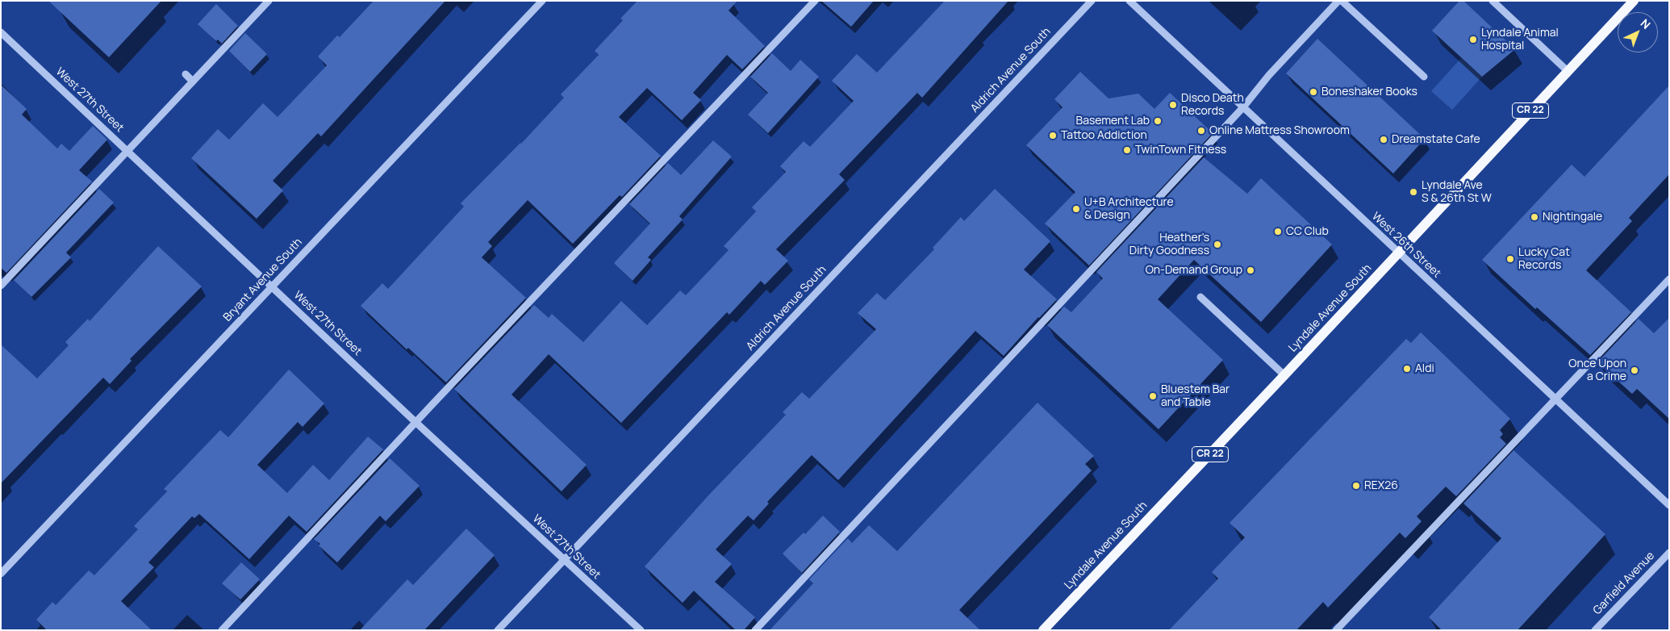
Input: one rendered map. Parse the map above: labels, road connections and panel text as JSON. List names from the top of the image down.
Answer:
{
  "streets": {
    "main road": ["CR 22", "Lyndale Avenue South"],
    "street": [
      "Aldrich Avenue South",
      "West 27th Street",
      "West 26th Street",
      "Bryant Avenue South",
      "Garfield Avenue"
    ]
  },
  "crossings": [
    ["Aldrich Avenue South", "West 27th Street"],
    ["West 27th Street", "Bryant Avenue South"],
    ["West 26th Street", "Lyndale Avenue South"]
  ],
  "places": [
    "Lyndale Animal Hospital",
    "Boneshaker Books",
    "Disco Death Records",
    "Basement Lab",
    "Online Mattress Showroom",
    "Tattoo Addiction",
    "Dreamstate Cafe",
    "TwinTown Fitness",
    "Lyndale Ave S & 26th St W",
    "U+B Architecture & Design",
    "Nightingale",
    "CC Club",
    "Heather's Dirty Goodness",
    "Lucky Cat Records",
    "On-Demand Group",
    "Aldi",
    "Once Upon a Crime",
    "Bluestem Bar and Table",
    "REX26"
  ],
  "north": "top right"
}
